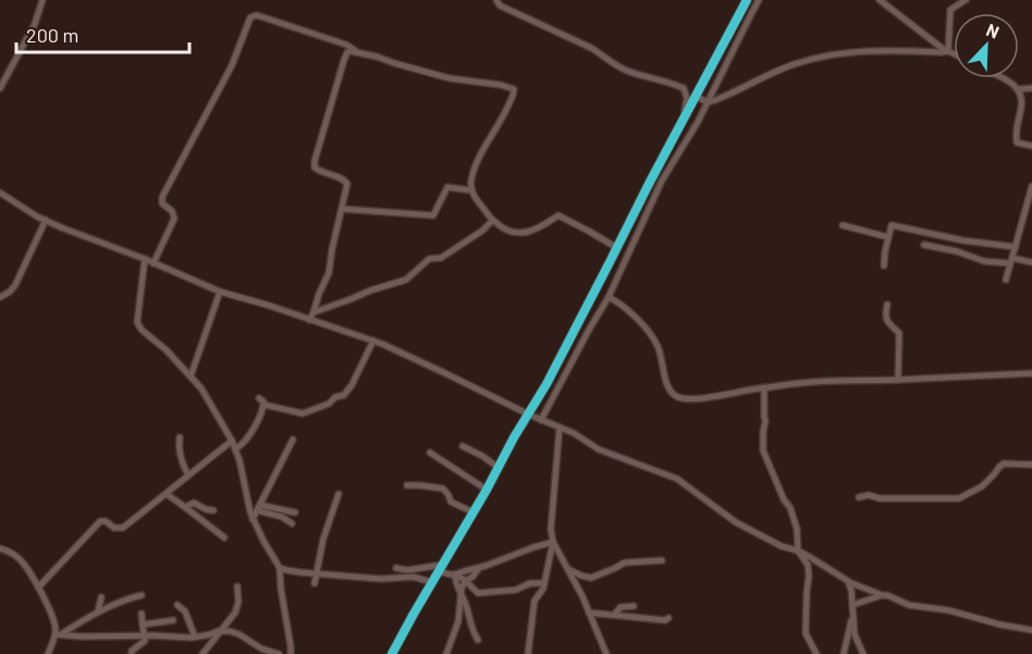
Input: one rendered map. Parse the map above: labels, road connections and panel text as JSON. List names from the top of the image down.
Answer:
{
  "scale_bar": "200 m",
  "north": "top right"
}
